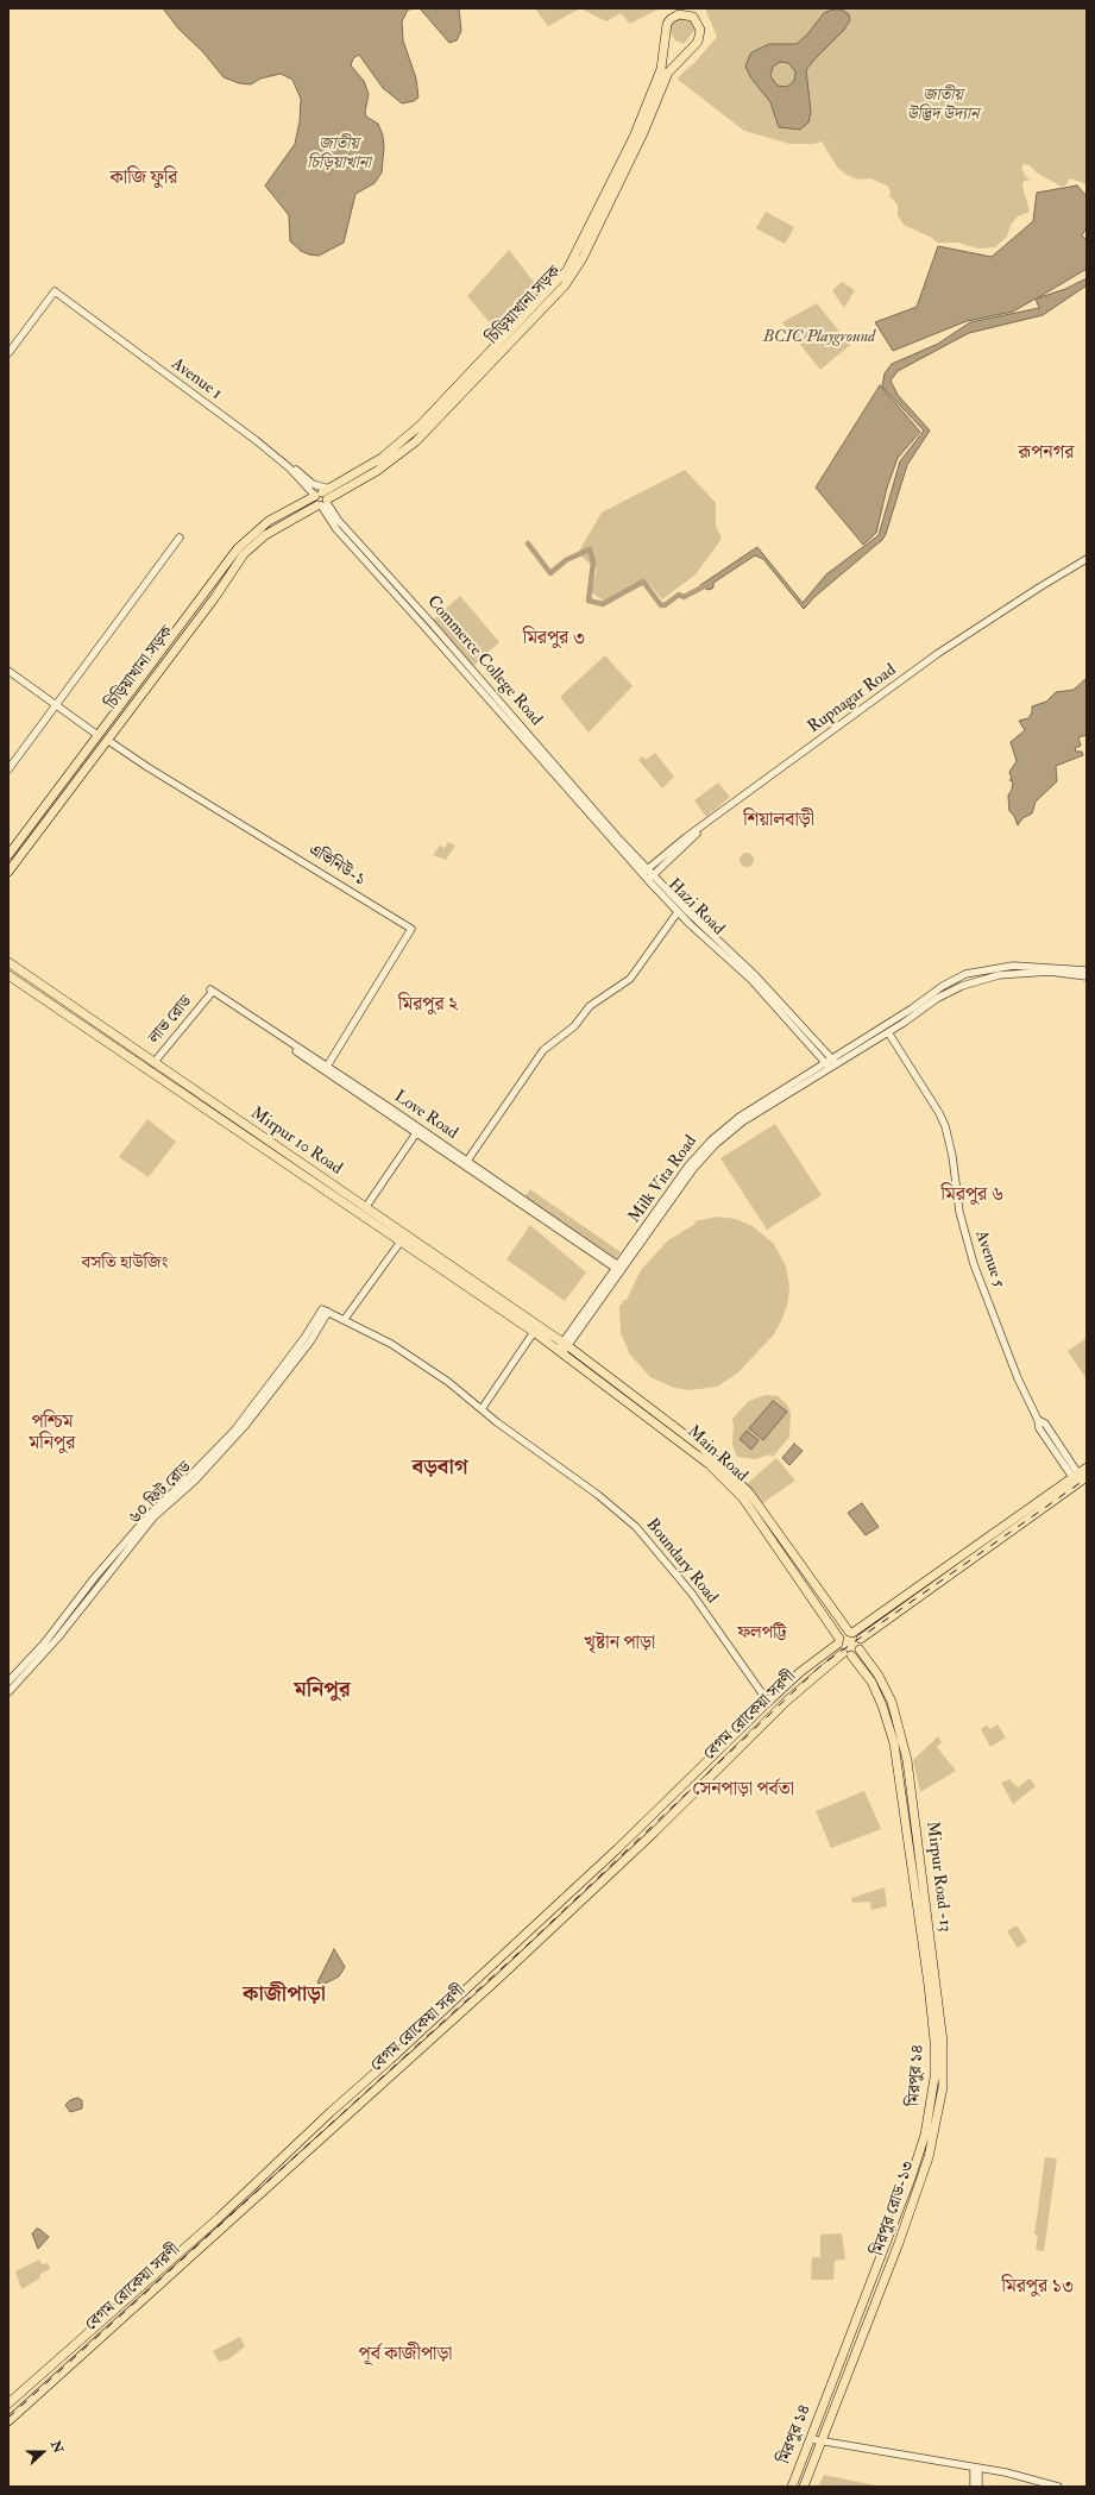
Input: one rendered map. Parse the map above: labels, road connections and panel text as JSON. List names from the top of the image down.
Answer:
{
  "streets": {
    "main road": [
      "চিড়িয়াখানা সড়ক",
      "Mirpur 10 Road",
      "Main Road",
      "বেগম রোকেয়া সরণী",
      "Mirpur Road -13",
      "মিরপুর ১৪",
      "মিরপুর রোড-১৩"
    ],
    "street": [
      "Avenue 1",
      "Commerce College Road",
      "Rupnagar Road",
      "এভিনিউ-১",
      "Hazi Road",
      "লাভ রোড",
      "Love Road",
      "Milk Vita Road",
      "Avenue 5",
      "৬০ ফিট রোড",
      "Boundary Road"
    ]
  },
  "crossings": [
    ["চিড়িয়াখানা সড়ক", "Avenue 1"],
    ["চিড়িয়াখানা সড়ক", "Commerce College Road"],
    ["চিড়িয়াখানা সড়ক", "এভিনিউ-১"],
    ["Avenue 1", "Commerce College Road"],
    ["Commerce College Road", "Rupnagar Road"],
    ["Commerce College Road", "Hazi Road"],
    ["Rupnagar Road", "Hazi Road"],
    ["এভিনিউ-১", "Love Road"],
    ["Hazi Road", "Milk Vita Road"],
    ["লাভ রোড", "Love Road"],
    ["লাভ রোড", "Mirpur 10 Road"],
    ["Love Road", "Milk Vita Road"],
    ["Mirpur 10 Road", "Milk Vita Road"],
    ["Mirpur 10 Road", "Main Road"],
    ["Milk Vita Road", "Avenue 5"],
    ["Milk Vita Road", "Main Road"],
    ["Main Road", "বেগম রোকেয়া সরণী"],
    ["Main Road", "মিরপুর ১৪"],
    ["৬০ ফিট রোড", "Boundary Road"],
    ["Boundary Road", "বেগম রোকেয়া সরণী"],
    ["বেগম রোকেয়া সরণী", "Mirpur Road -13"],
    ["বেগম রোকেয়া সরণী", "মিরপুর ১৪"],
    ["Mirpur Road -13", "মিরপুর রোড-১৩"]
  ],
  "districts": [
    "কাজি ফুরি",
    "রূপনগর",
    "মিরপুর ৩",
    "শিয়ালবাড়ী",
    "মিরপুর ২",
    "মিরপুর ৬",
    "বসতি হাউজিং",
    "পশ্চিম মনিপুর",
    "বড়বাগ",
    "ফলপট্টি",
    "খৃষ্টান পাড়া",
    "মনিপুর",
    "সেনপাড়া পর্বতা",
    "কাজীপাড়া",
    "মিরপুর ১৩",
    "পূর্ব কাজীপাড়া"
  ],
  "parks": ["জাতীয় উদ্ভিদ উদ্যান", "জাতীয় চিড়িয়াখানা", "BCIC Playground"],
  "north": "right"
}
